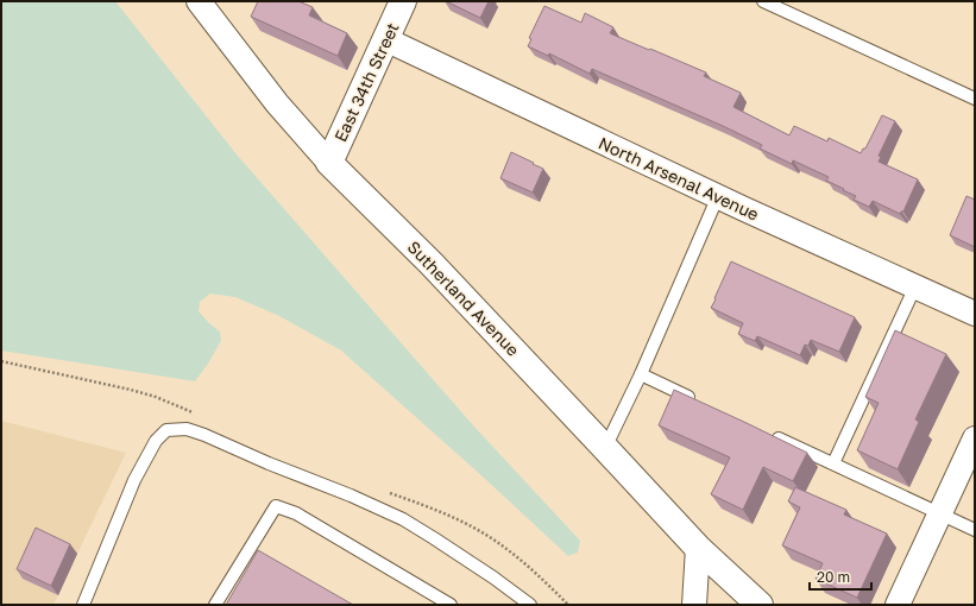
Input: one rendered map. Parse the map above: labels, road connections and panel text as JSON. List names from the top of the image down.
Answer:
{
  "streets": {
    "main road": ["East 34th Street", "Sutherland Avenue"],
    "street": ["North Arsenal Avenue"]
  },
  "crossings": [
    ["East 34th Street", "North Arsenal Avenue"],
    ["East 34th Street", "Sutherland Avenue"]
  ],
  "scale_bar": "20 m"
}
